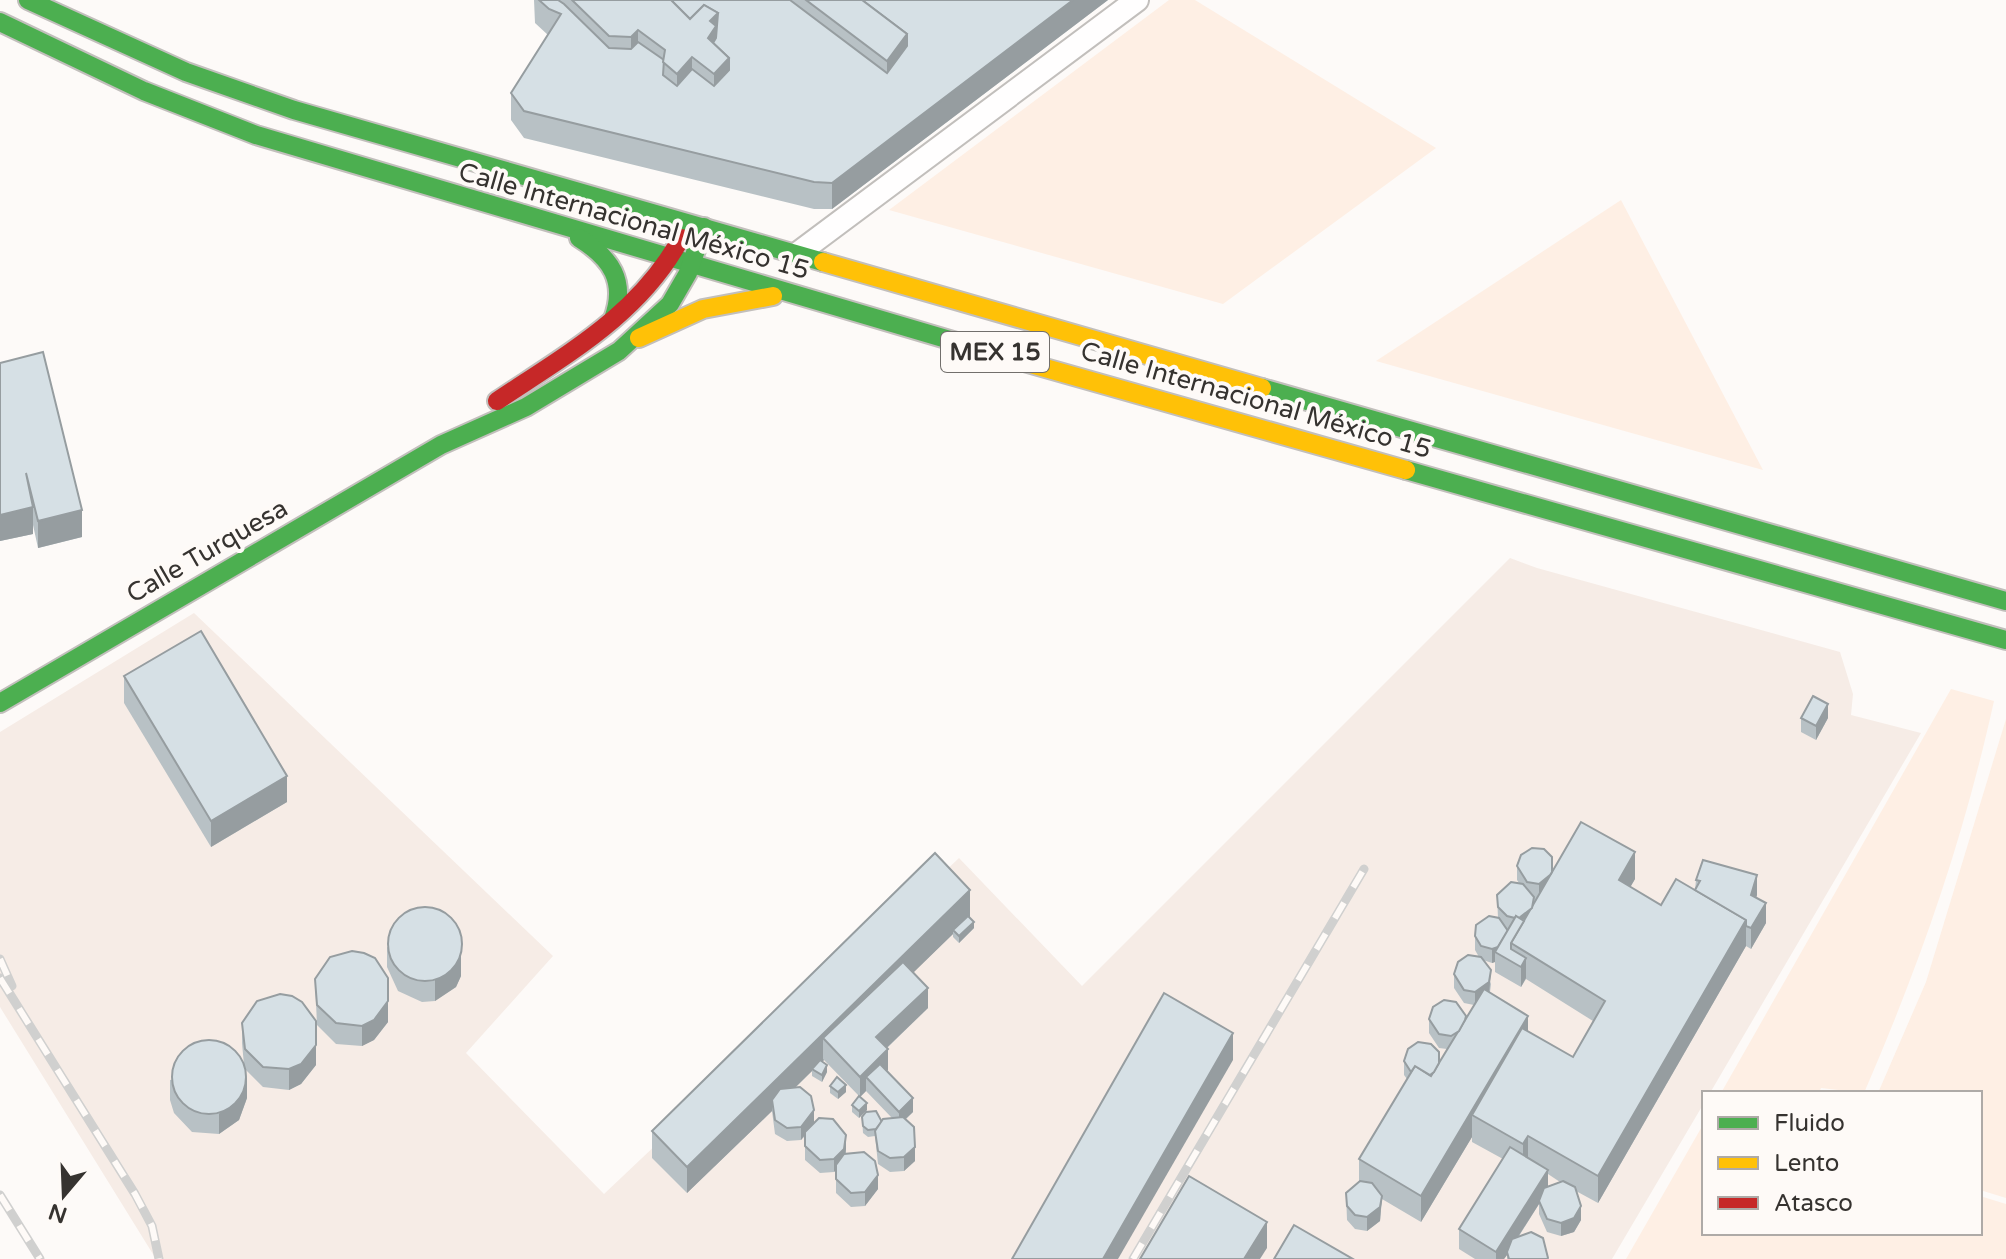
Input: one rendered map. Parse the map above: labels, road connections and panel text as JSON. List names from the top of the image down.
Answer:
{
  "streets": {
    "main road": ["Calle Internacional México 15", "MEX 15", "Calle Turquesa"]
  },
  "crossings": [
    ["Calle Internacional México 15", "Calle Turquesa"]
  ],
  "legend": ["Fluido", "Lento", "Atasco"],
  "north": "bottom"
}
